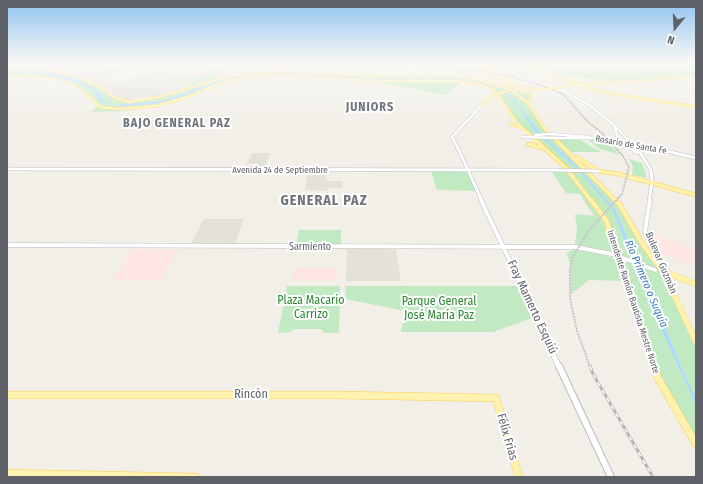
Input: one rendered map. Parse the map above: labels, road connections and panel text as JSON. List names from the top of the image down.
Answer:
{
  "streets": {
    "main road": [
      "Rosario de Santa Fe",
      "Avenida 24 de Septiembre",
      "Sarmiento",
      "Bulevar Guzmán",
      "Intendente Ramón Bautista Mestre Norte",
      "Fray Mamerto Esquiú",
      "Rincón",
      "Félix Frías"
    ]
  },
  "crossings": [
    ["Rosario de Santa Fe", "Bulevar Guzmán"],
    ["Avenida 24 de Septiembre", "Fray Mamerto Esquiú"],
    ["Sarmiento", "Bulevar Guzmán"],
    ["Sarmiento", "Fray Mamerto Esquiú"],
    ["Rincón", "Félix Frías"]
  ],
  "districts": ["JUNIORS", "BAJO GENERAL PAZ", "GENERAL PAZ"],
  "water": ["Río Primero o Suquía"],
  "parks": ["Plaza Macario Carrizo", "Parque General José María Paz"],
  "north": "bottom"
}
